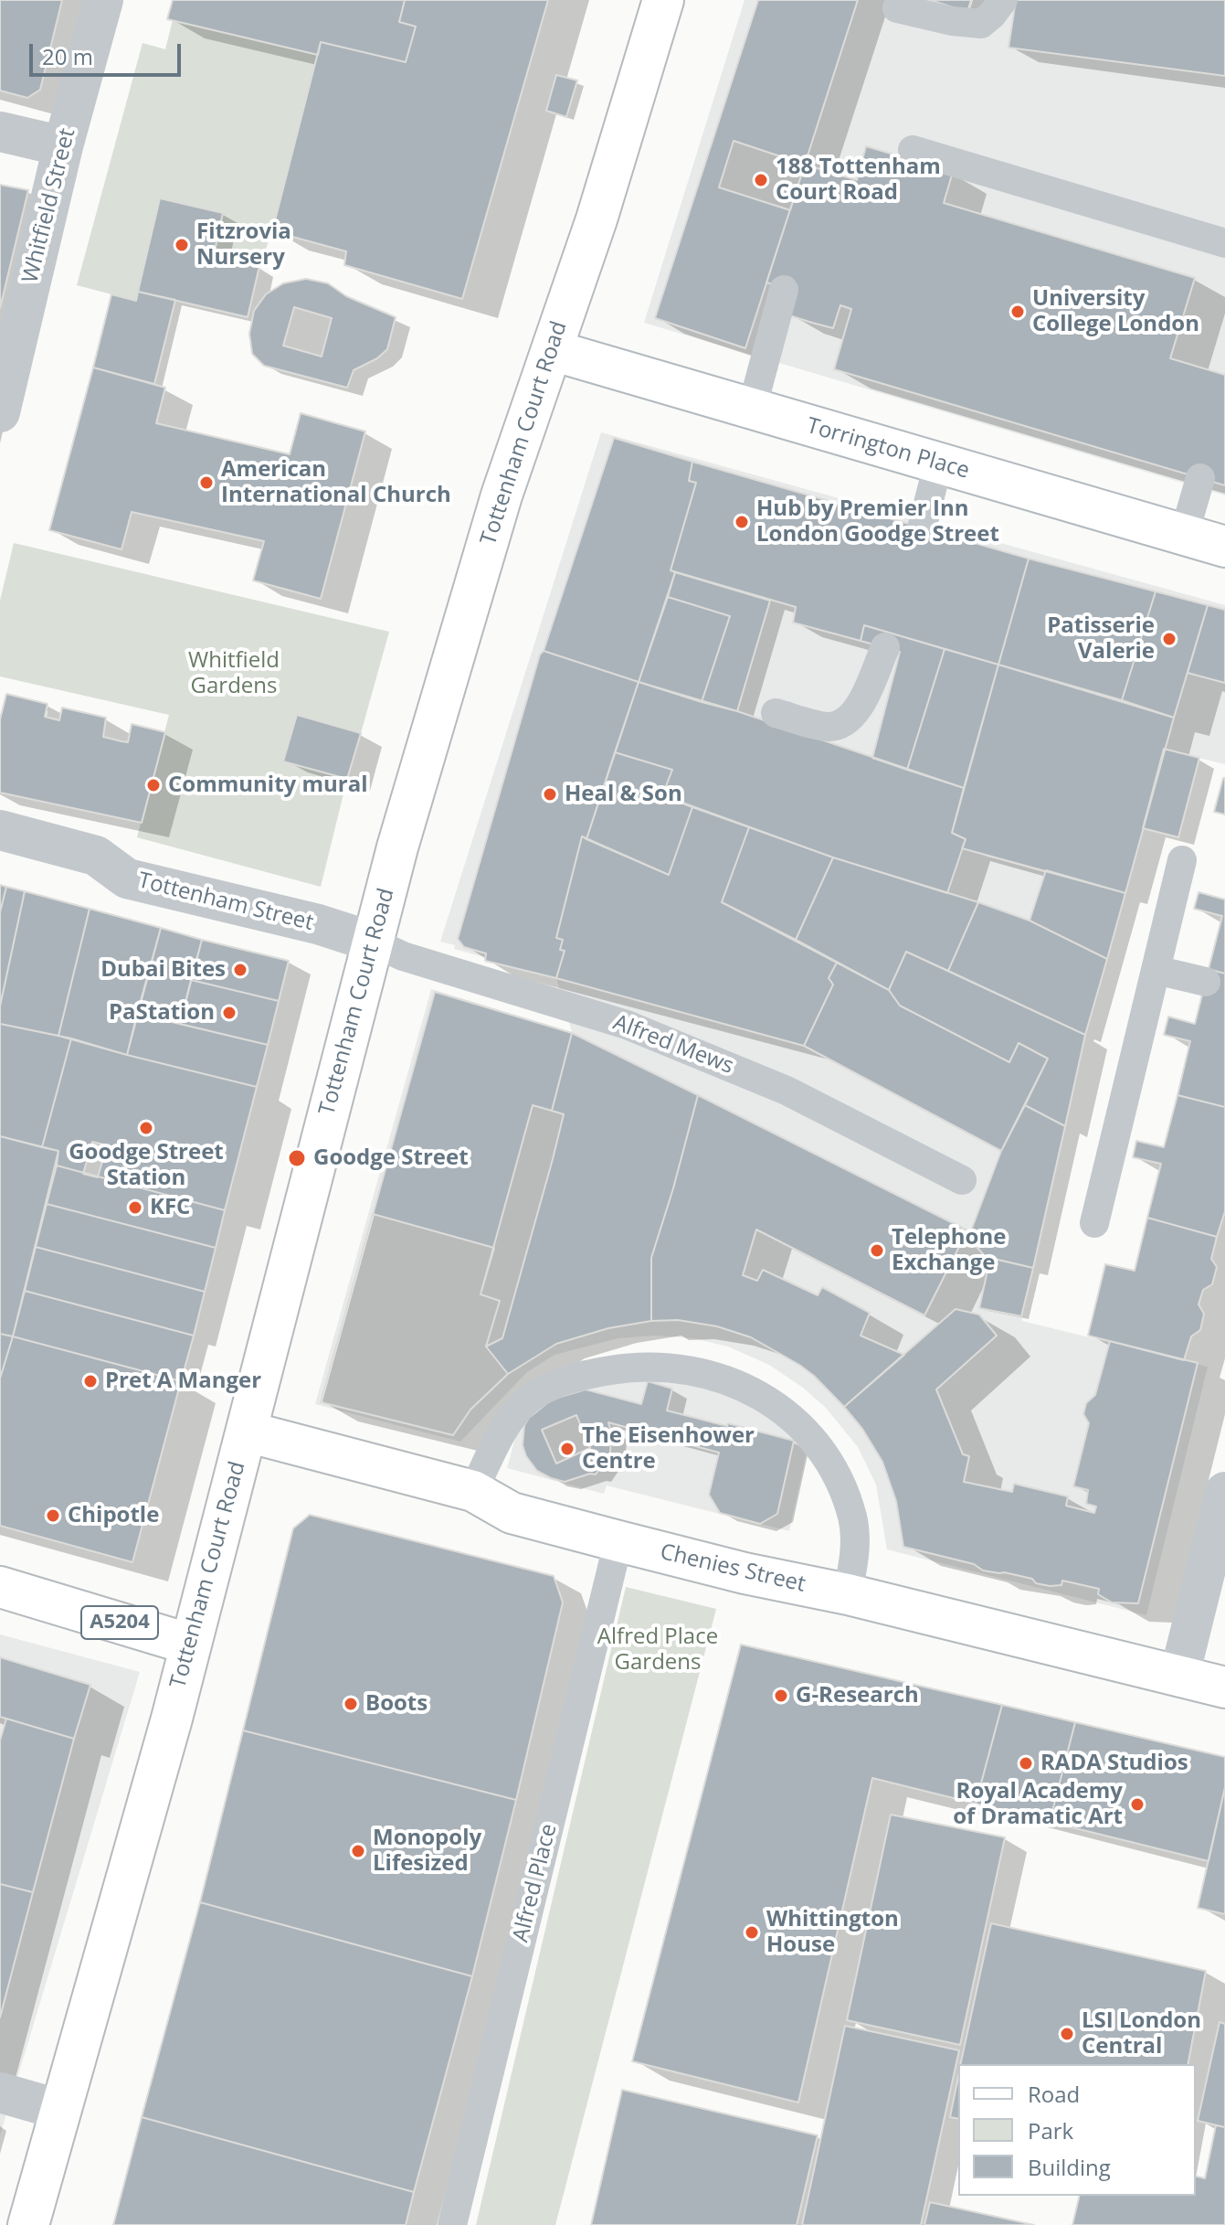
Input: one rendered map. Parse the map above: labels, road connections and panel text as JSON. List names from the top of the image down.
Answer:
{
  "streets": {
    "main road": [
      "Tottenham Court Road",
      "Torrington Place",
      "Chenies Street",
      "A5204"
    ],
    "street": ["Whitfield Street", "Tottenham Street"],
    "lane": ["Alfred Mews", "Alfred Place"]
  },
  "crossings": [
    ["Tottenham Court Road", "Torrington Place"],
    ["Tottenham Court Road", "Tottenham Street"],
    ["Tottenham Court Road", "Alfred Mews"],
    ["Tottenham Court Road", "Chenies Street"],
    ["Tottenham Court Road", "A5204"],
    ["Tottenham Street", "Alfred Mews"],
    ["Chenies Street", "Alfred Place"]
  ],
  "parks": ["Whitfield Gardens", "Alfred Place Gardens"],
  "places": [
    "188 Tottenham Court Road",
    "Fitzrovia Nursery",
    "University College London",
    "American International Church",
    "Hub by Premier Inn London Goodge Street",
    "Patisserie Valerie",
    "Community mural",
    "Heal & Son",
    "Dubai Bites",
    "PaStation",
    "Goodge Street Station",
    "Goodge Street",
    "KFC",
    "Telephone Exchange",
    "Pret A Manger",
    "The Eisenhower Centre",
    "Chipotle",
    "G-Research",
    "Boots",
    "RADA Studios",
    "Royal Academy of Dramatic Art",
    "Monopoly Lifesized",
    "Whittington House",
    "LSI London Central"
  ],
  "legend": ["Road", "Park", "Building"],
  "scale_bar": "20 m"
}
